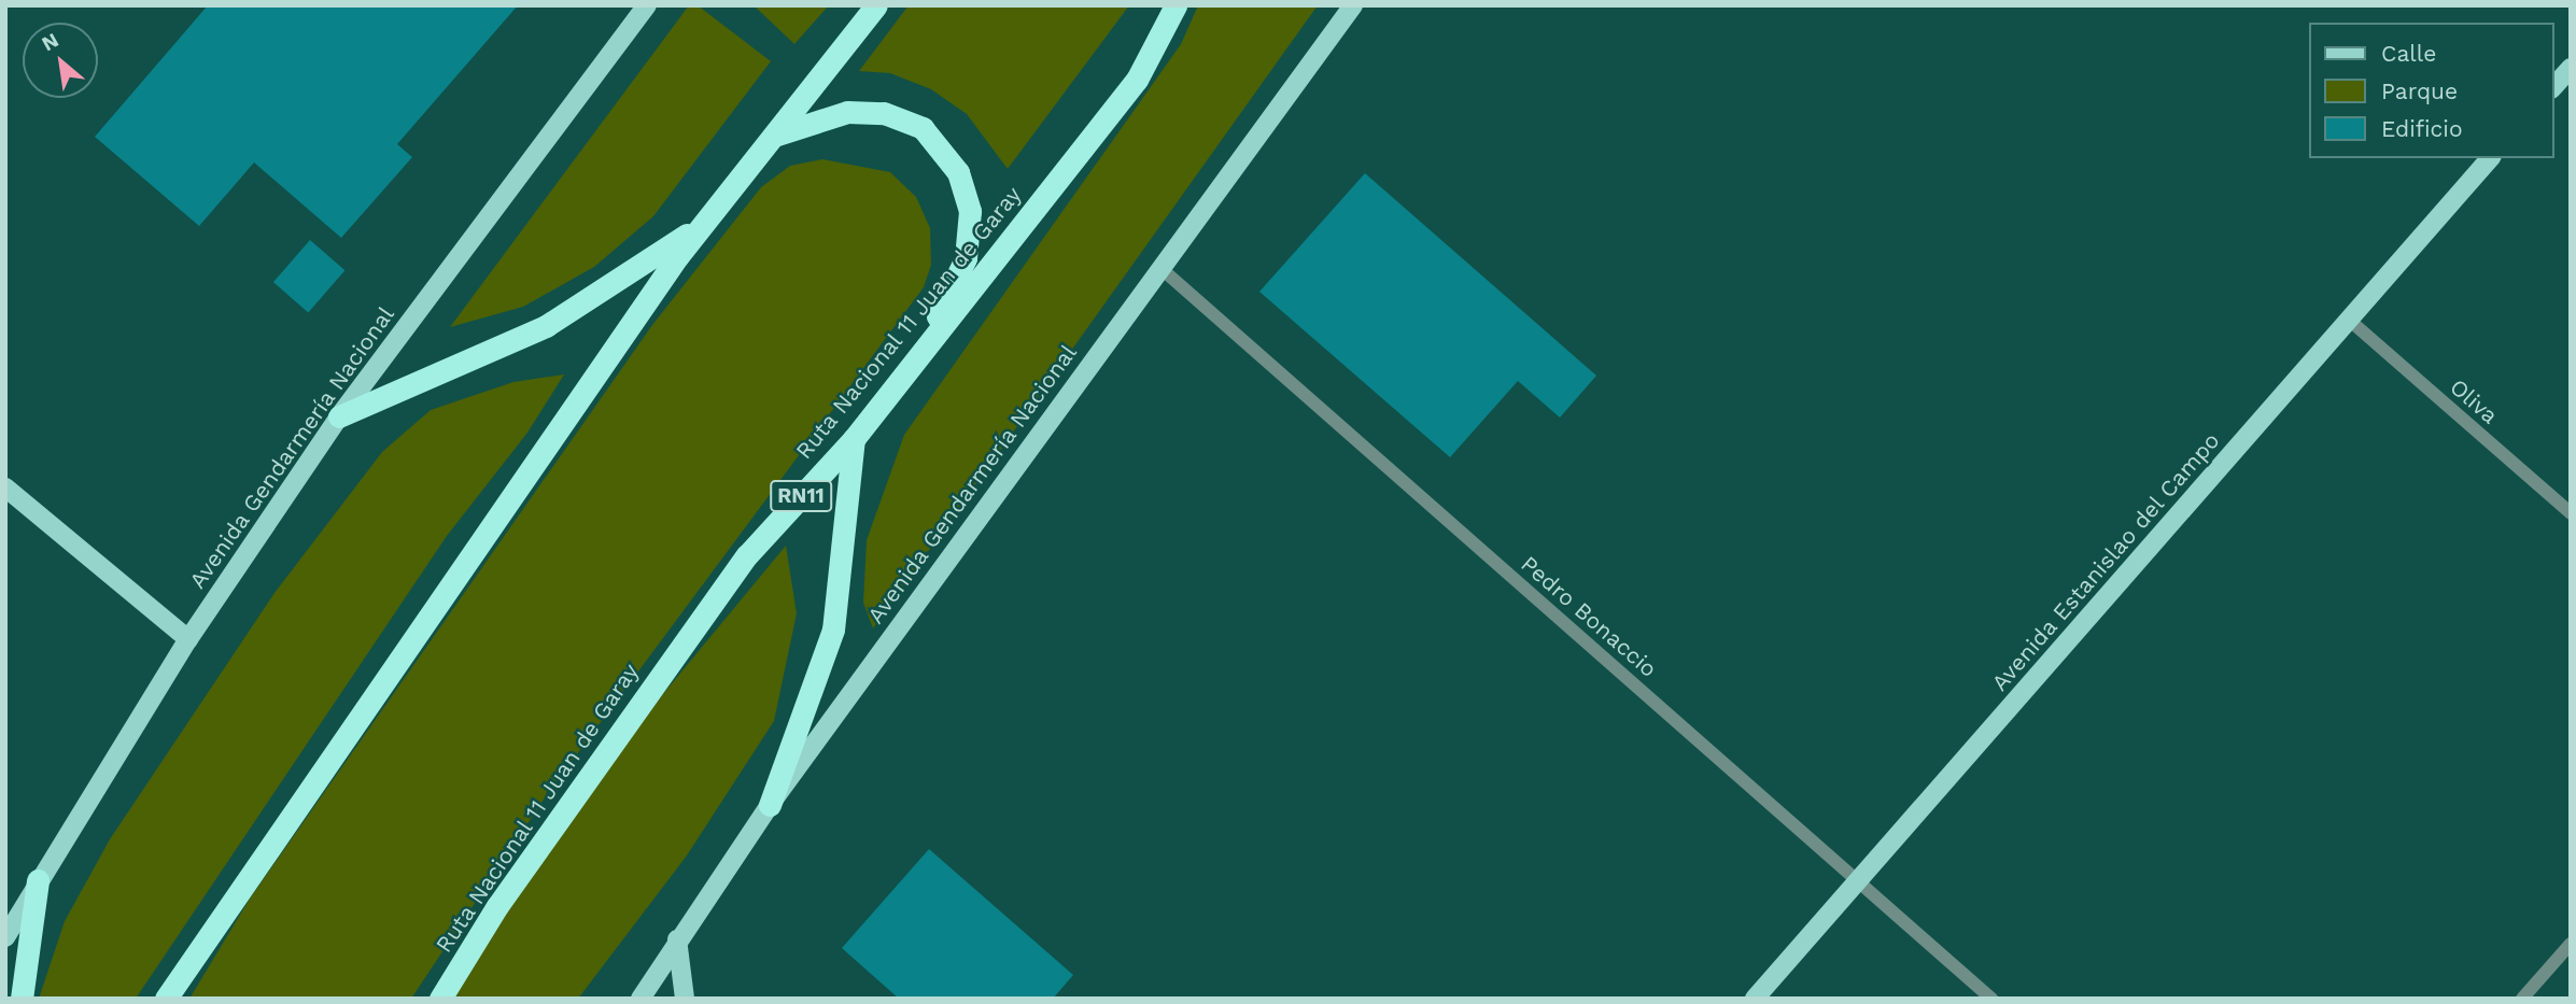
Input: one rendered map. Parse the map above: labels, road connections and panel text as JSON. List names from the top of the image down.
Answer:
{
  "streets": {
    "highway": ["Ruta Nacional 11 Juan de Garay", "RN11"],
    "main road": ["Avenida Gendarmería Nacional", "Avenida Estanislao del Campo"],
    "street": ["Oliva", "Pedro Bonaccio"]
  },
  "crossings": [
    ["Oliva", "Avenida Estanislao del Campo"],
    ["Avenida Gendarmería Nacional", "Pedro Bonaccio"],
    ["Avenida Estanislao del Campo", "Pedro Bonaccio"]
  ],
  "legend": ["Calle", "Parque", "Edificio"],
  "north": "top left"
}
